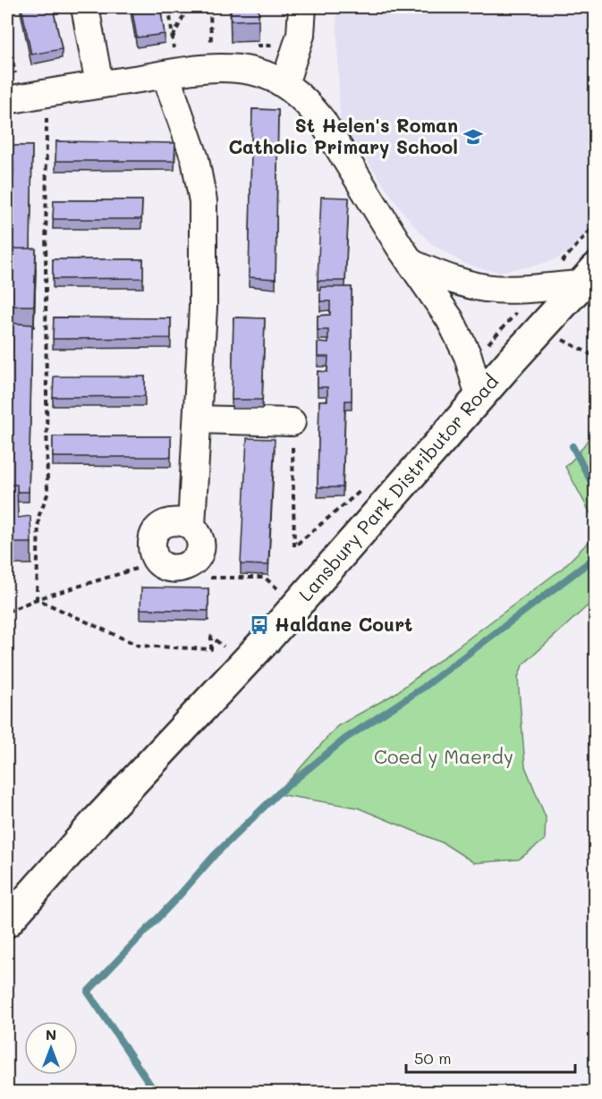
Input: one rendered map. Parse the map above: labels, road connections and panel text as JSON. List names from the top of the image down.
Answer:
{
  "streets": {
    "street": ["Lansbury Park Distributor Road"]
  },
  "parks": ["Coed y Maerdy"],
  "places": {
    "school or university": ["St Helen's Roman Catholic Primary School"],
    "bus stop": ["Haldane Court"]
  },
  "scale_bar": "50 m",
  "north": "top"
}
